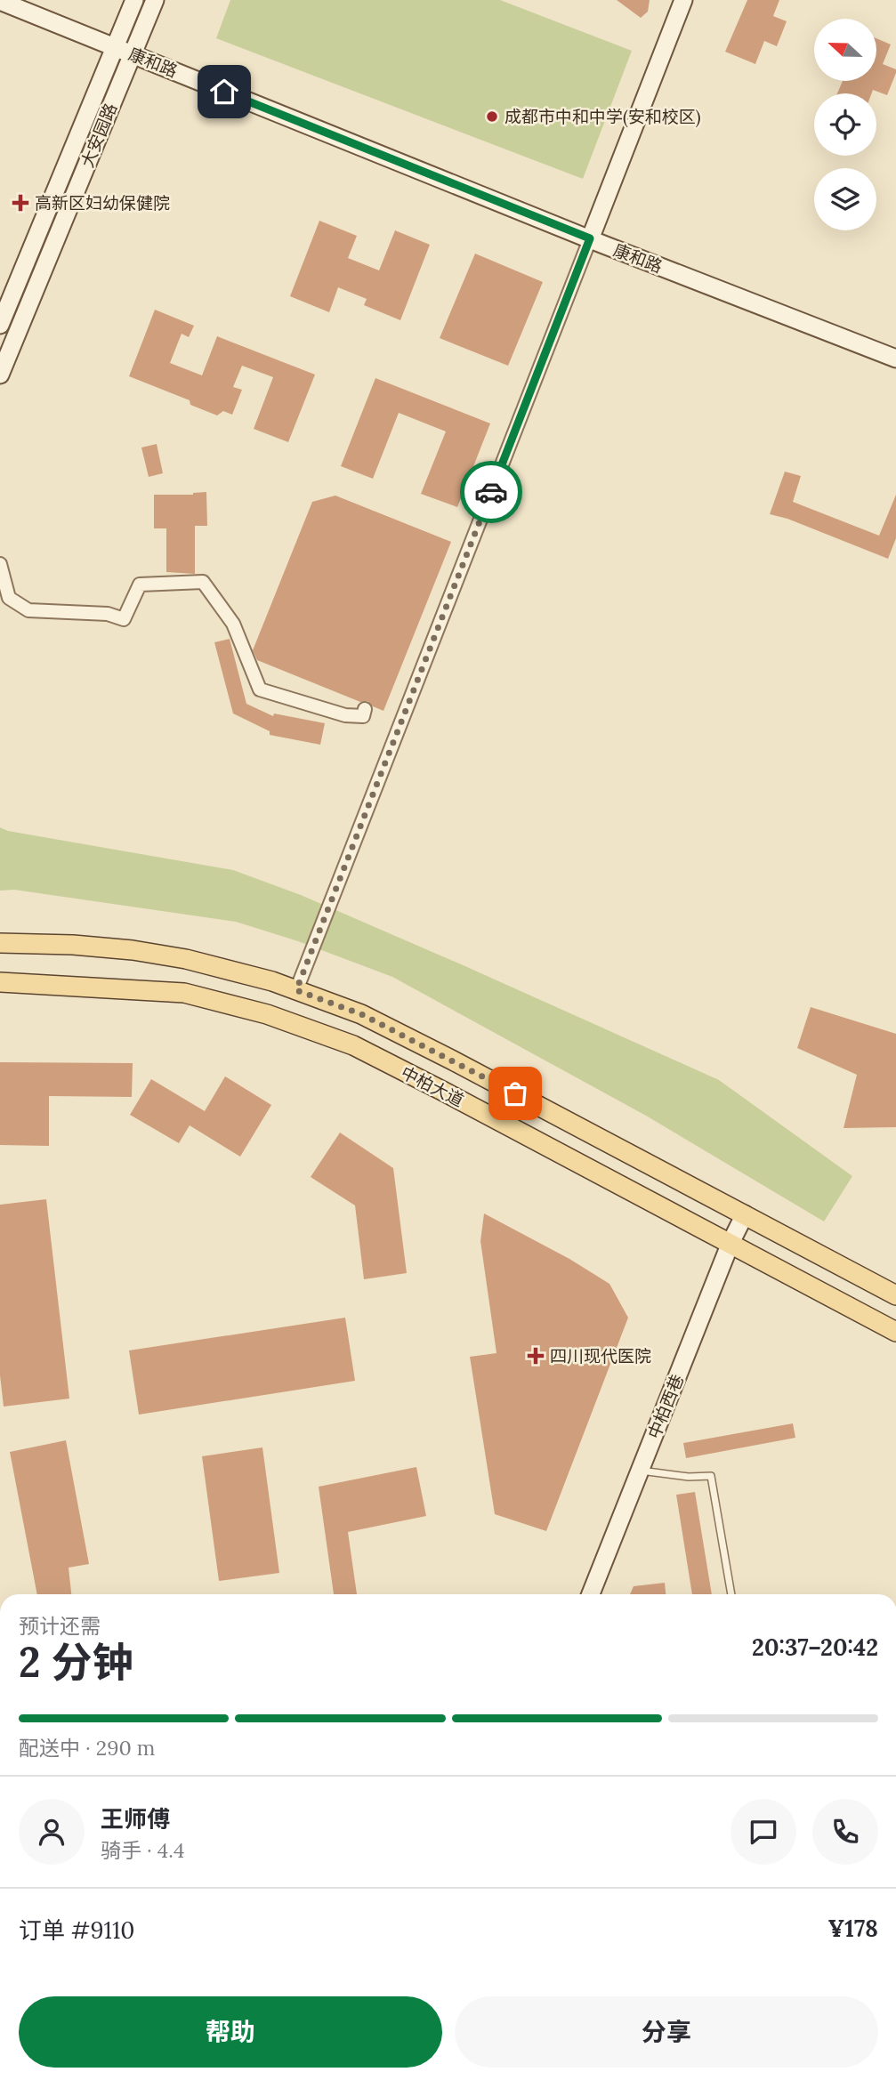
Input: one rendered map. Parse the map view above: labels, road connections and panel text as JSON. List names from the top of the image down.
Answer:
{
  "streets": {
    "main road": ["中柏大道"],
    "street": ["康和路", "大安园路", "中柏西巷"]
  },
  "crossings": [
    ["康和路", "大安园路"],
    ["中柏大道", "中柏西巷"]
  ],
  "places": {
    "other": ["成都市中和中学(安和校区)"],
    "health": ["高新区妇幼保健院", "四川现代医院"]
  },
  "north": "left",
  "page": {
    "heading": ["2 分钟", "预计还需", "20:37–20:42"],
    "panel": [
      "王师傅",
      "骑手 · 4.4",
      "订单 #9110",
      "¥178"
    ],
    "bar": "配送中 · 290 m",
    "buttons": ["帮助", "分享"]
  }
}
